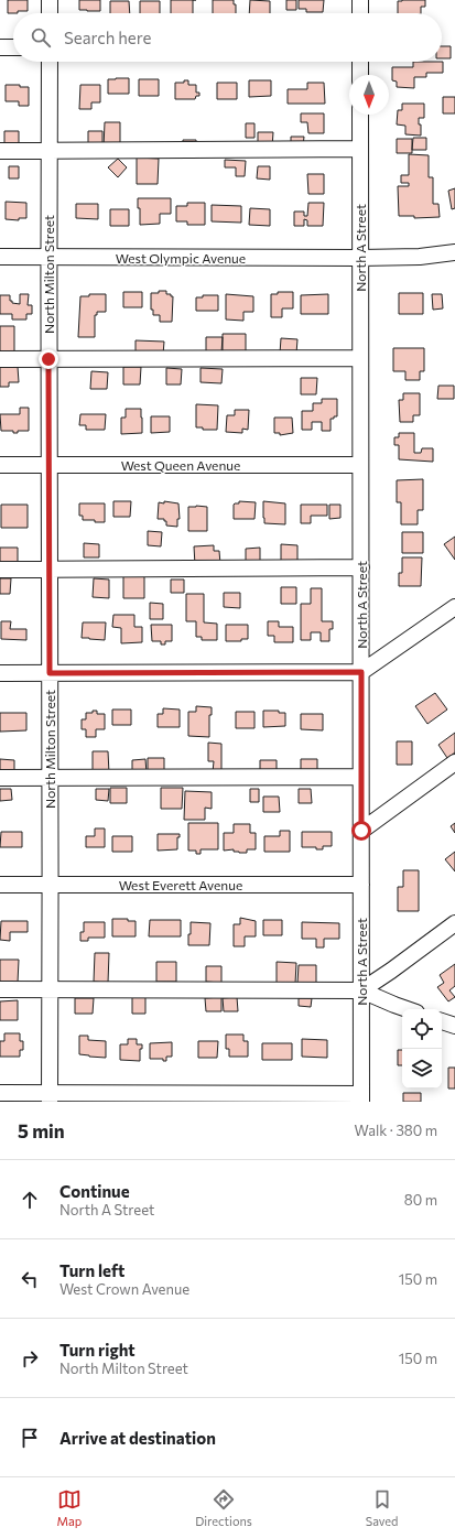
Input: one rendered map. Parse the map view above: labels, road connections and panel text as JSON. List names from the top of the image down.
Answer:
{
  "streets": {
    "street": [
      "North A Street",
      "West Olympic Avenue",
      "North Milton Street",
      "West Queen Avenue",
      "West Everett Avenue"
    ]
  },
  "crossings": [
    ["North A Street", "West Olympic Avenue"],
    ["North A Street", "West Queen Avenue"],
    ["North A Street", "West Everett Avenue"],
    ["West Olympic Avenue", "North Milton Street"],
    ["North Milton Street", "West Queen Avenue"],
    ["North Milton Street", "West Everett Avenue"]
  ],
  "north": "bottom",
  "page": {
    "search": "Search here",
    "heading": ["5 min", "Walk · 380 m"],
    "list": [
      ["Continue", "North A Street", "80 m"],
      ["Turn left", "West Crown Avenue", "150 m"],
      ["Turn right", "North Milton Street", "150 m"],
      "Arrive at destination"
    ],
    "nav": ["Map", "Directions", "Saved"]
  }
}
